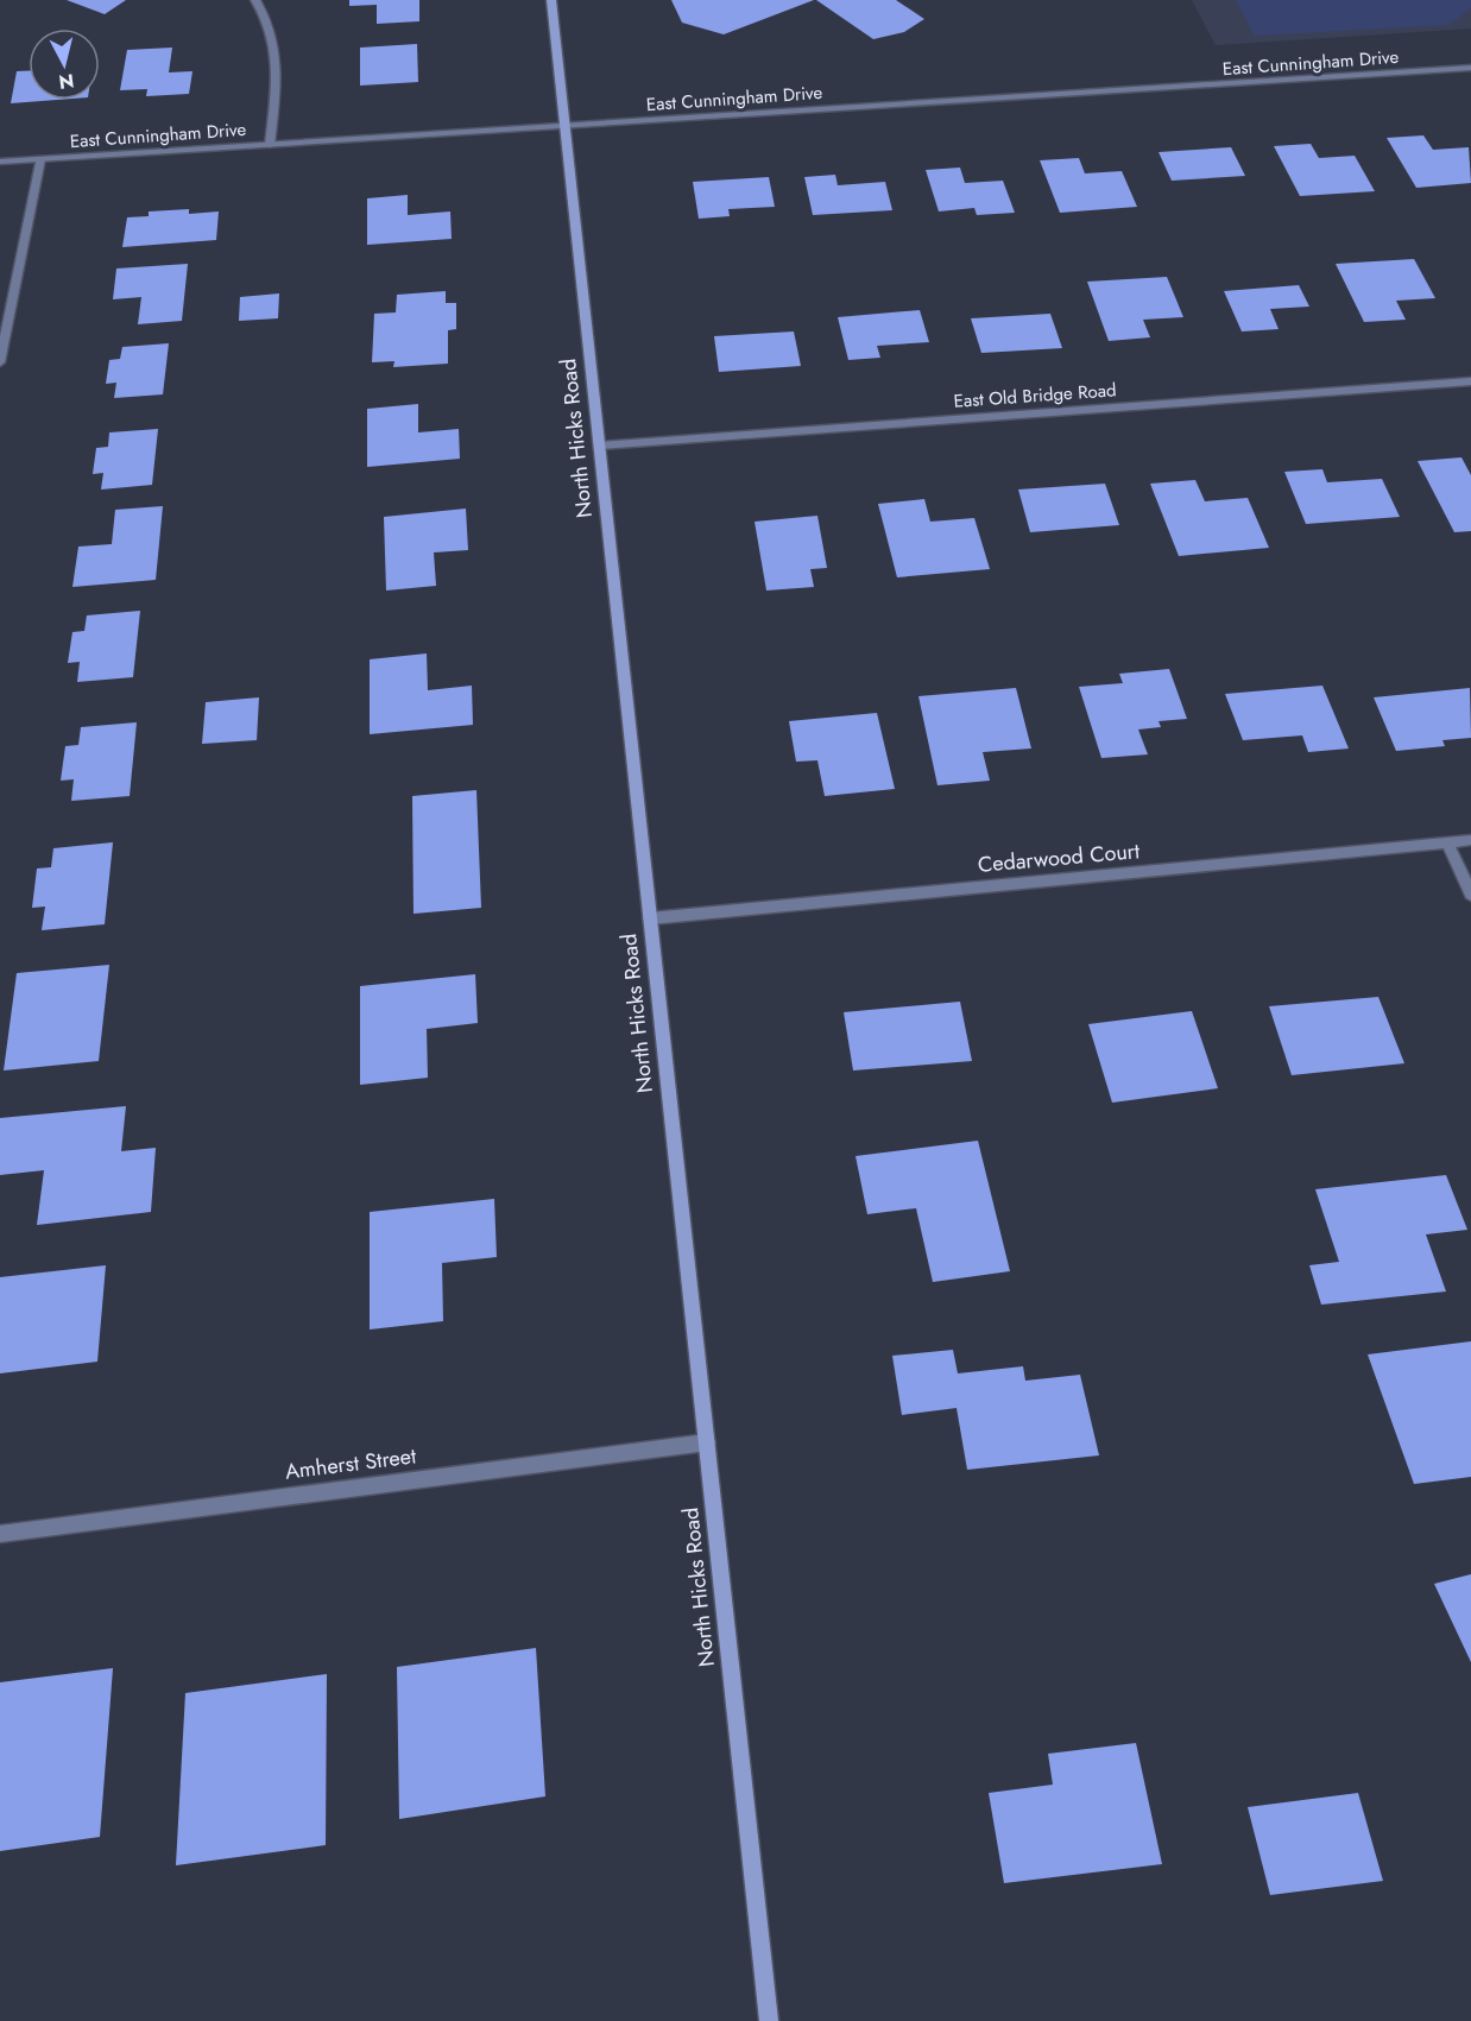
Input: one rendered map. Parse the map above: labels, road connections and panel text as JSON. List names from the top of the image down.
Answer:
{
  "streets": {
    "main road": ["North Hicks Road"],
    "street": [
      "East Cunningham Drive",
      "East Old Bridge Road",
      "Cedarwood Court",
      "Amherst Street"
    ]
  },
  "crossings": [
    ["East Cunningham Drive", "North Hicks Road"],
    ["East Old Bridge Road", "North Hicks Road"],
    ["North Hicks Road", "Cedarwood Court"],
    ["North Hicks Road", "Amherst Street"]
  ],
  "north": "bottom"
}
